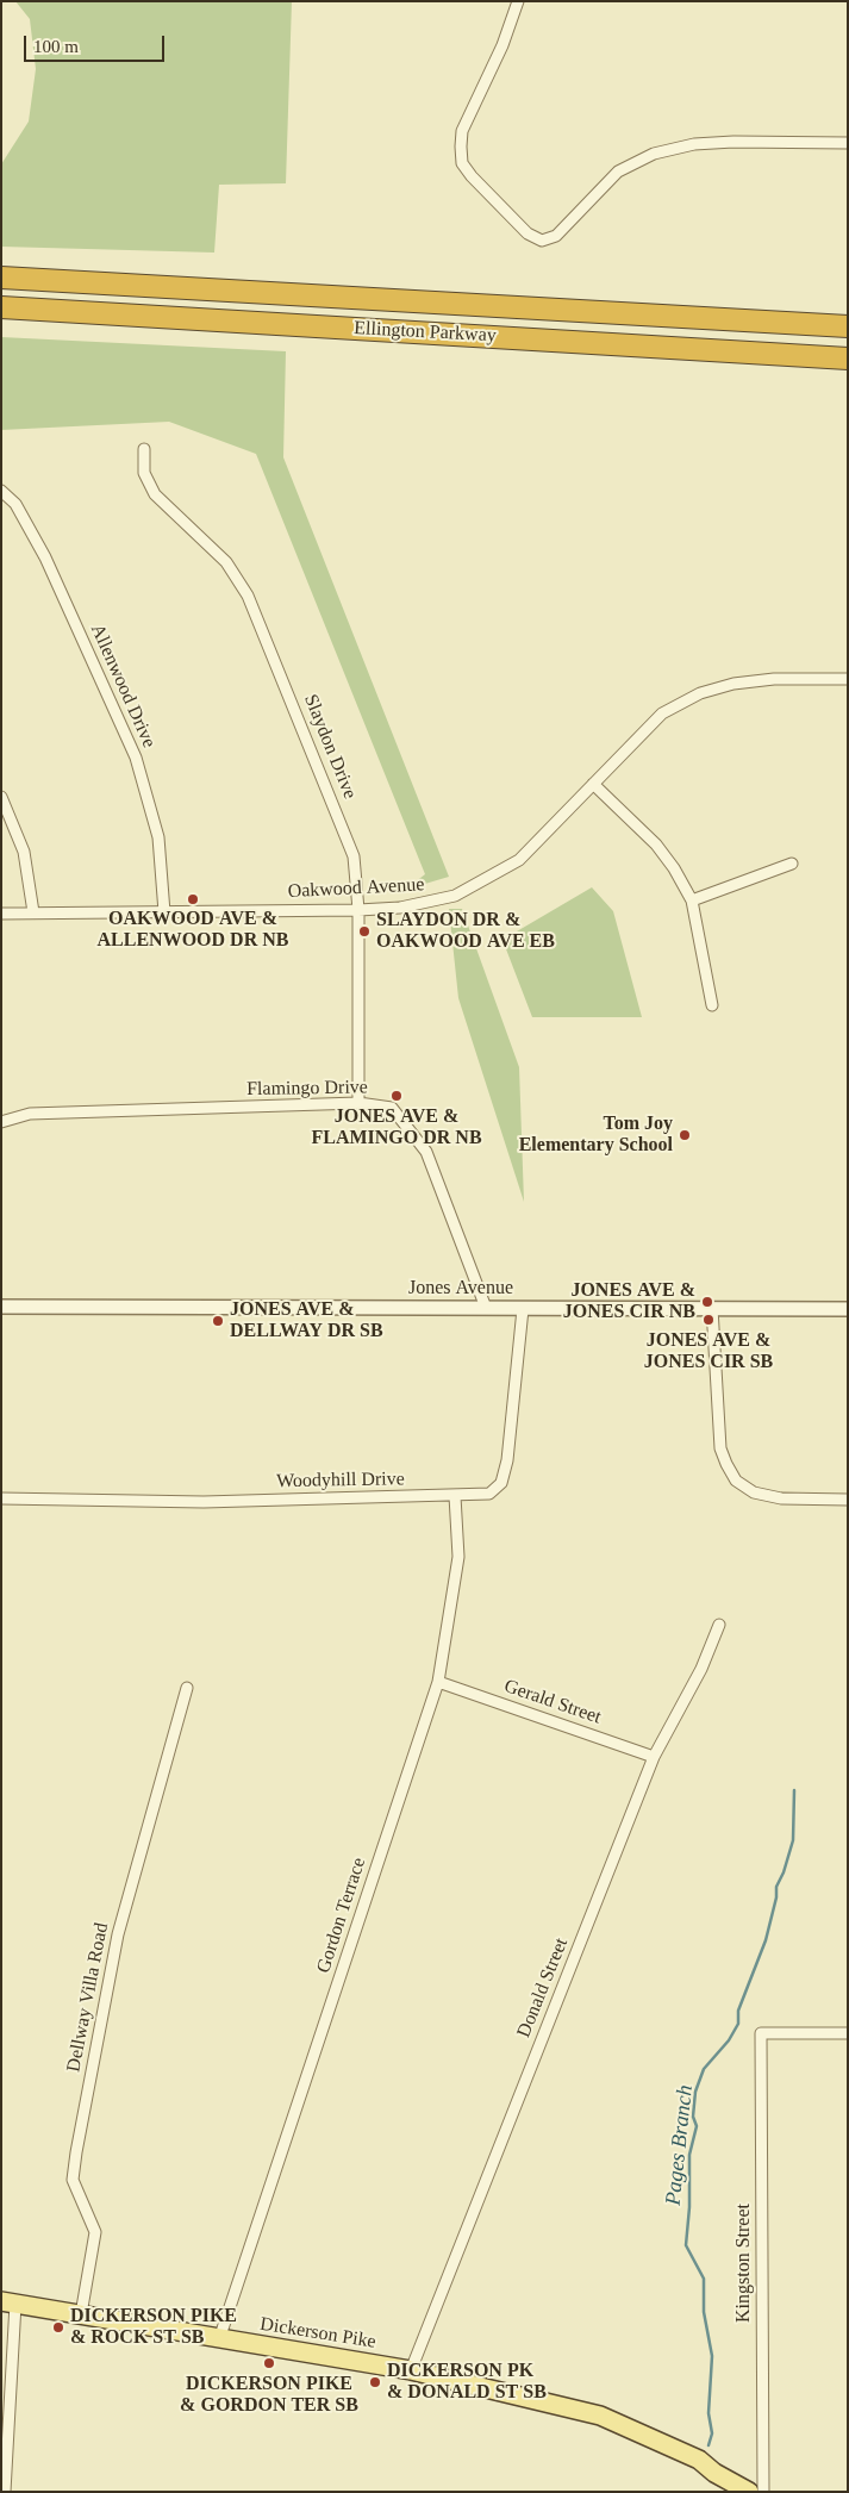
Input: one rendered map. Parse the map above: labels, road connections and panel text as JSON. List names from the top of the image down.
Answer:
{
  "streets": {
    "highway": ["Ellington Parkway"],
    "main road": ["Dickerson Pike"],
    "street": [
      "Allenwood Drive",
      "Slaydon Drive",
      "Oakwood Avenue",
      "Flamingo Drive",
      "Jones Avenue",
      "Woodyhill Drive",
      "Gerald Street",
      "Gordon Terrace",
      "Donald Street",
      "Dellway Villa Road",
      "Kingston Street"
    ]
  },
  "crossings": [
    ["Allenwood Drive", "Oakwood Avenue"],
    ["Slaydon Drive", "Oakwood Avenue"],
    ["Slaydon Drive", "Flamingo Drive"],
    ["Flamingo Drive", "Jones Avenue"],
    ["Jones Avenue", "Woodyhill Drive"],
    ["Woodyhill Drive", "Gordon Terrace"],
    ["Gerald Street", "Gordon Terrace"],
    ["Gerald Street", "Donald Street"],
    ["Gordon Terrace", "Dickerson Pike"],
    ["Donald Street", "Dickerson Pike"],
    ["Dellway Villa Road", "Dickerson Pike"]
  ],
  "water": ["Pages Branch"],
  "places": [
    "OAKWOOD AVE & ALLENWOOD DR NB",
    "SLAYDON DR & OAKWOOD AVE EB",
    "JONES AVE & FLAMINGO DR NB",
    "Tom Joy Elementary School",
    "JONES AVE & JONES CIR NB",
    "JONES AVE & JONES CIR SB",
    "JONES AVE & DELLWAY DR SB",
    "DICKERSON PIKE & ROCK ST SB",
    "DICKERSON PIKE & GORDON TER SB",
    "DICKERSON PK & DONALD ST SB"
  ],
  "scale_bar": "100 m"
}
